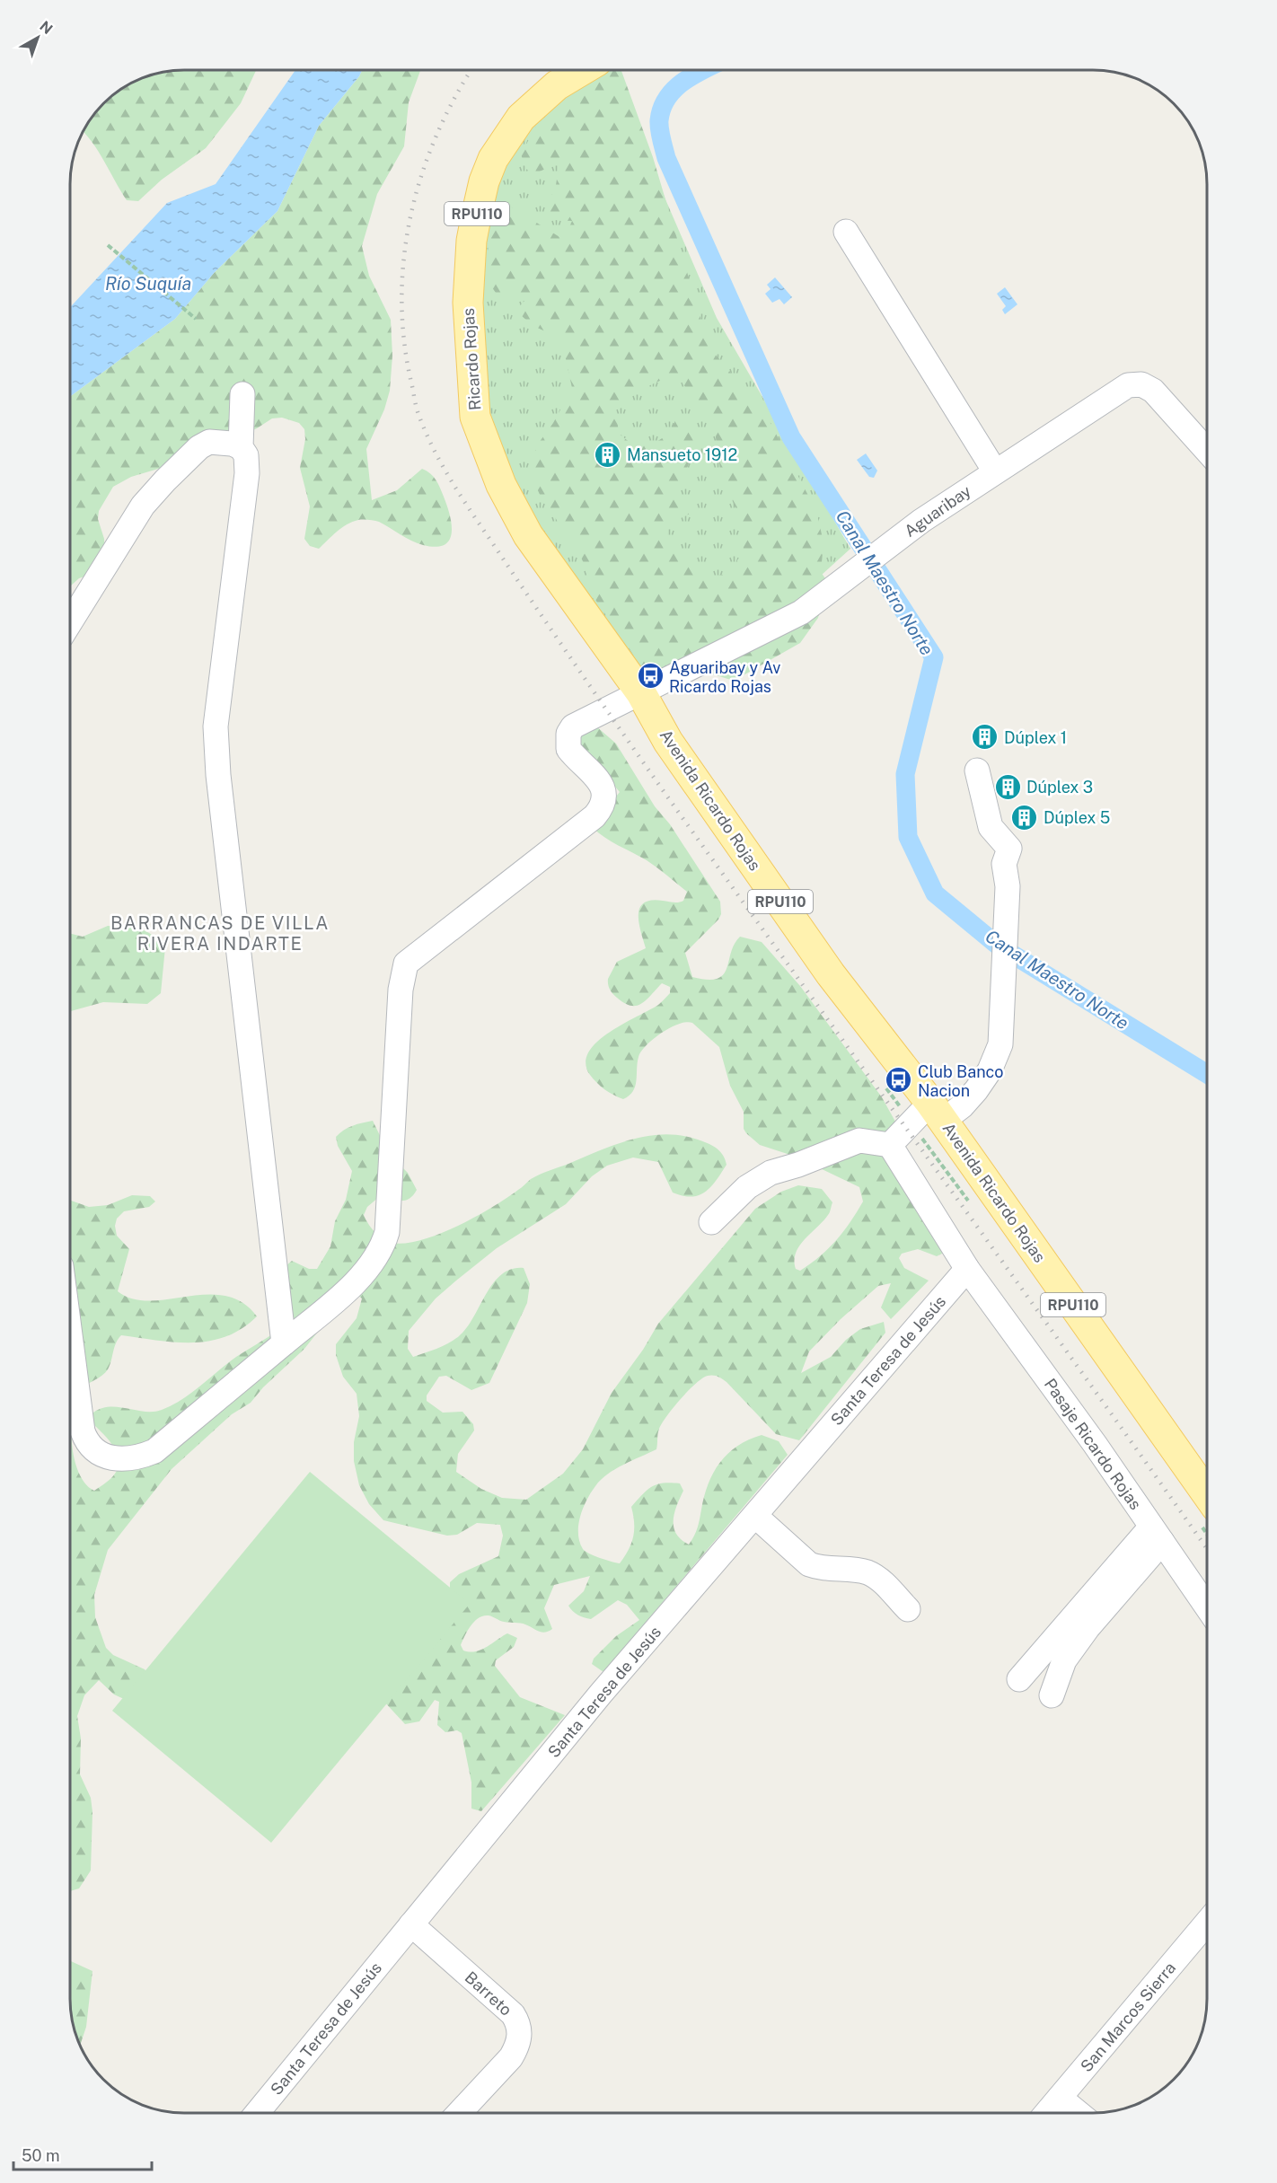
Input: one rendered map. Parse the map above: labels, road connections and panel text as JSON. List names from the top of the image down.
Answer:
{
  "streets": {
    "main road": ["RPU110", "Ricardo Rojas", "Avenida Ricardo Rojas"],
    "street": [
      "Aguaribay",
      "Santa Teresa de Jesús",
      "Pasaje Ricardo Rojas",
      "Barreto",
      "San Marcos Sierra"
    ]
  },
  "crossings": [
    ["Ricardo Rojas", "Aguaribay"],
    ["Ricardo Rojas", "Avenida Ricardo Rojas"],
    ["Aguaribay", "Avenida Ricardo Rojas"],
    ["Santa Teresa de Jesús", "Pasaje Ricardo Rojas"],
    ["Santa Teresa de Jesús", "Barreto"]
  ],
  "districts": ["BARRANCAS DE VILLA RIVERA INDARTE"],
  "water": ["Río Suquía", "Canal Maestro Norte"],
  "places": {
    "building": [
      "Mansueto 1912",
      "Dúplex 1",
      "Dúplex 3",
      "Dúplex 5"
    ],
    "bus stop": ["Aguaribay y Av Ricardo Rojas", "Club Banco Nacion"]
  },
  "scale_bar": "50 m",
  "north": "top right"
}
